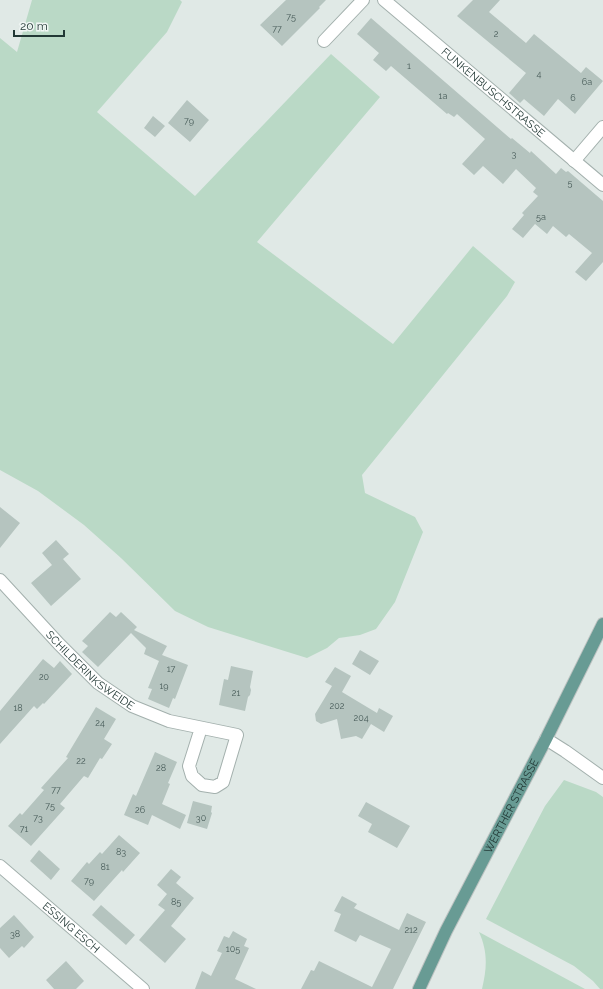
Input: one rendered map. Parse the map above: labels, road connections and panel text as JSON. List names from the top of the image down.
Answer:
{
  "streets": {
    "main road": ["WERTHER STRASSE"],
    "street": ["FUNKENBUSCHSTRASSE", "SCHILDERINKSWEIDE", "ESSING ESCH"]
  },
  "house_numbers": [
    "75",
    "77",
    "2",
    "1",
    "4",
    "6a",
    "1a",
    "6",
    "79",
    "3",
    "5",
    "5a",
    "17",
    "20",
    "19",
    "21",
    "202",
    "18",
    "204",
    "24",
    "22",
    "28",
    "77",
    "75",
    "26",
    "73",
    "30",
    "71",
    "83",
    "81",
    "79",
    "85",
    "212",
    "38",
    "105"
  ],
  "scale_bar": "20 m"
}
